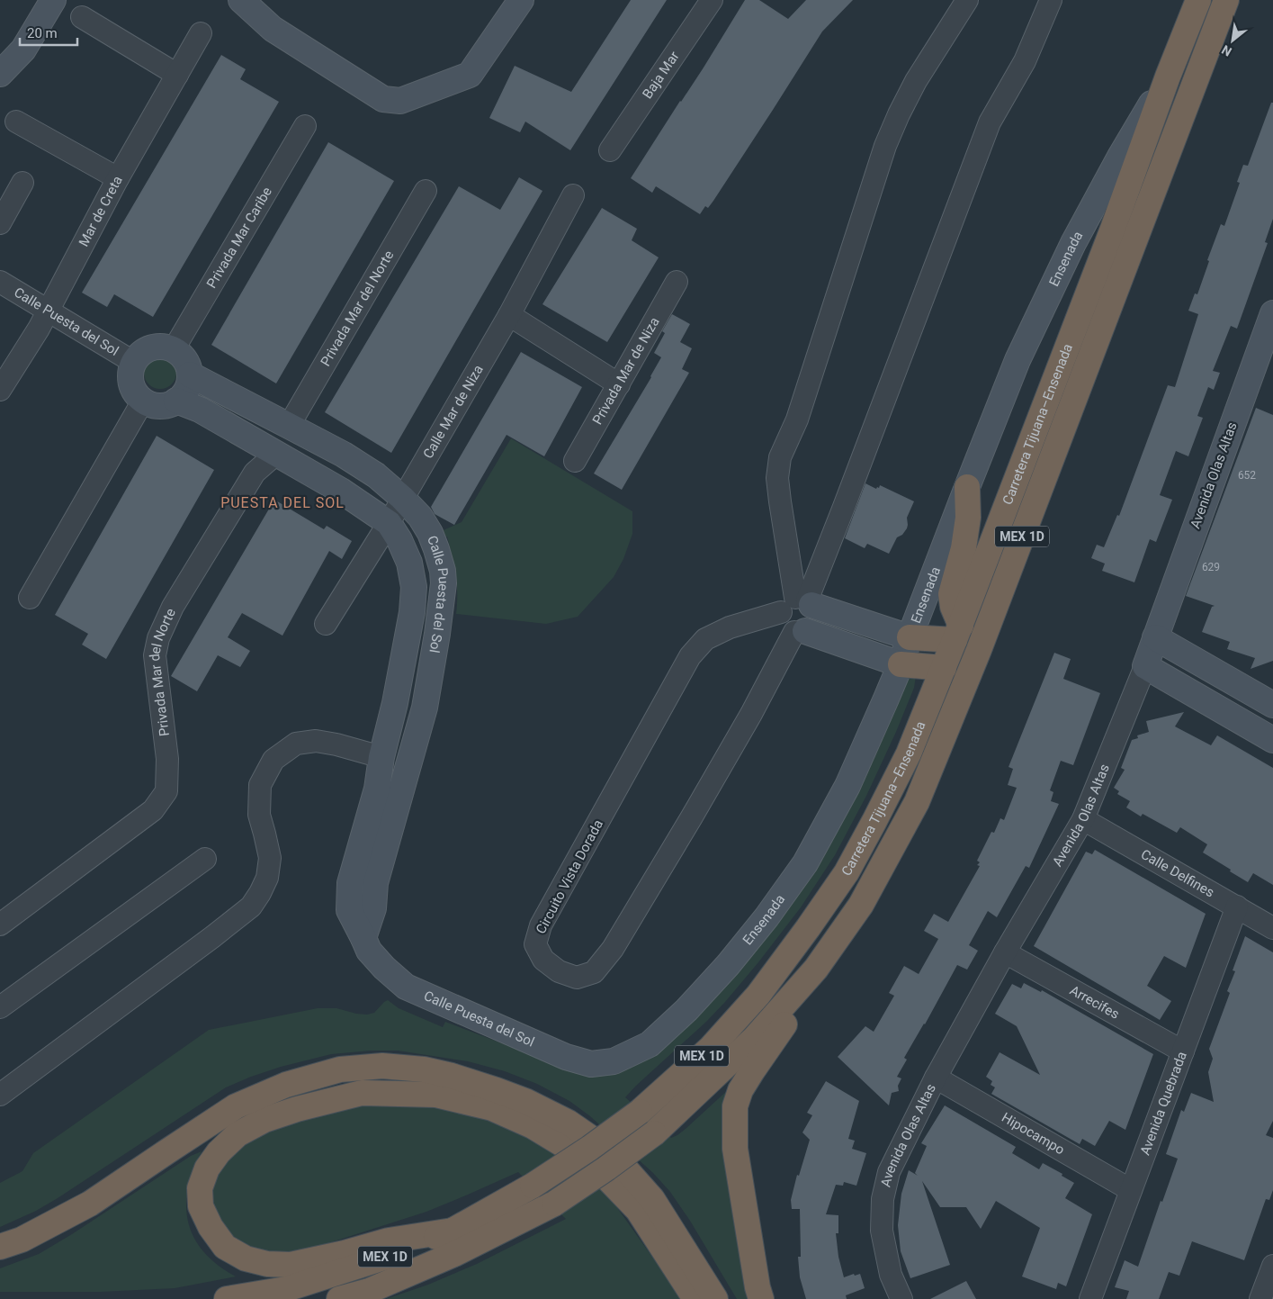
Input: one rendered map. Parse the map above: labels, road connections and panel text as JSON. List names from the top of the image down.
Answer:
{
  "streets": {
    "highway": ["Carretera Tijuana–Ensenada", "MEX 1D"],
    "street": [
      "Baja Mar",
      "Mar de Creta",
      "Privada Mar Caribe",
      "Ensenada",
      "Privada Mar del Norte",
      "Calle Puesta del Sol",
      "Privada Mar de Niza",
      "Calle Mar de Niza",
      "Avenida Olas Altas",
      "Calle Delfines",
      "Circuito Vista Dorada",
      "Arrecifes",
      "Avenida Quebrada",
      "Hipocampo"
    ]
  },
  "crossings": [
    ["Mar de Creta", "Calle Puesta del Sol"],
    ["Privada Mar Caribe", "Calle Puesta del Sol"],
    ["Ensenada", "Calle Puesta del Sol"],
    ["Ensenada", "Carretera Tijuana–Ensenada"],
    ["Privada Mar del Norte", "Calle Puesta del Sol"],
    ["Calle Puesta del Sol", "Calle Mar de Niza"],
    ["Avenida Olas Altas", "Calle Delfines"],
    ["Avenida Olas Altas", "Arrecifes"],
    ["Avenida Olas Altas", "Hipocampo"],
    ["Calle Delfines", "Avenida Quebrada"],
    ["Arrecifes", "Avenida Quebrada"],
    ["Avenida Quebrada", "Hipocampo"]
  ],
  "districts": ["PUESTA DEL SOL"],
  "house_numbers": ["652", "629"],
  "scale_bar": "20 m",
  "north": "bottom left"
}
